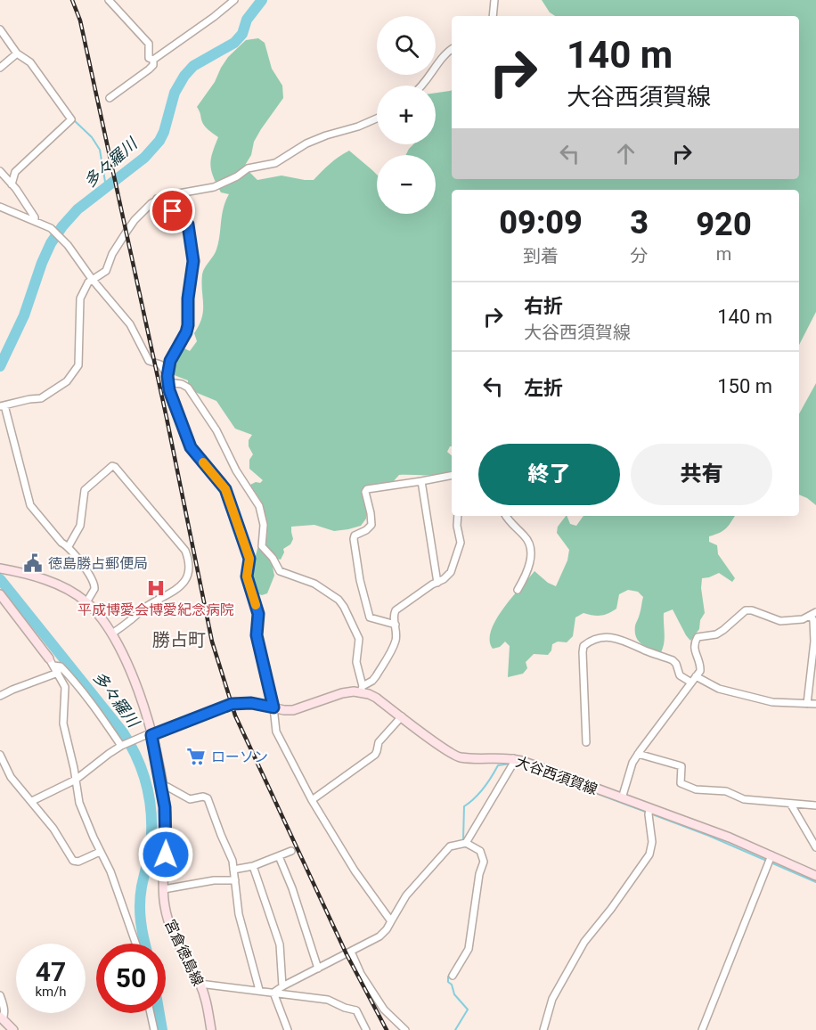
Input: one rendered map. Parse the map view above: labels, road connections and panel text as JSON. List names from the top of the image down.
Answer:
{
  "streets": {
    "main road": ["大谷西須賀線", "宮倉徳島線"]
  },
  "districts": ["勝占町"],
  "water": ["多々羅川"],
  "places": {
    "public building": ["徳島勝占郵便局"],
    "hospital": ["平成博愛会博愛紀念病院"],
    "supermarket": ["ローソン"]
  },
  "page": {
    "map_buttons": ["+", "−"],
    "turn": ["140 m", "大谷西須賀線"],
    "eta": [
      "09:09",
      "到着",
      "3",
      "分",
      "920",
      "m"
    ],
    "list": [
      {
        "name": "右折",
        "note": "大谷西須賀線",
        "value": "140 m"
      },
      {
        "name": "左折",
        "value": "150 m"
      }
    ],
    "buttons": ["終了", "共有"],
    "speed": "47 km/h",
    "limit": "50"
  }
}
